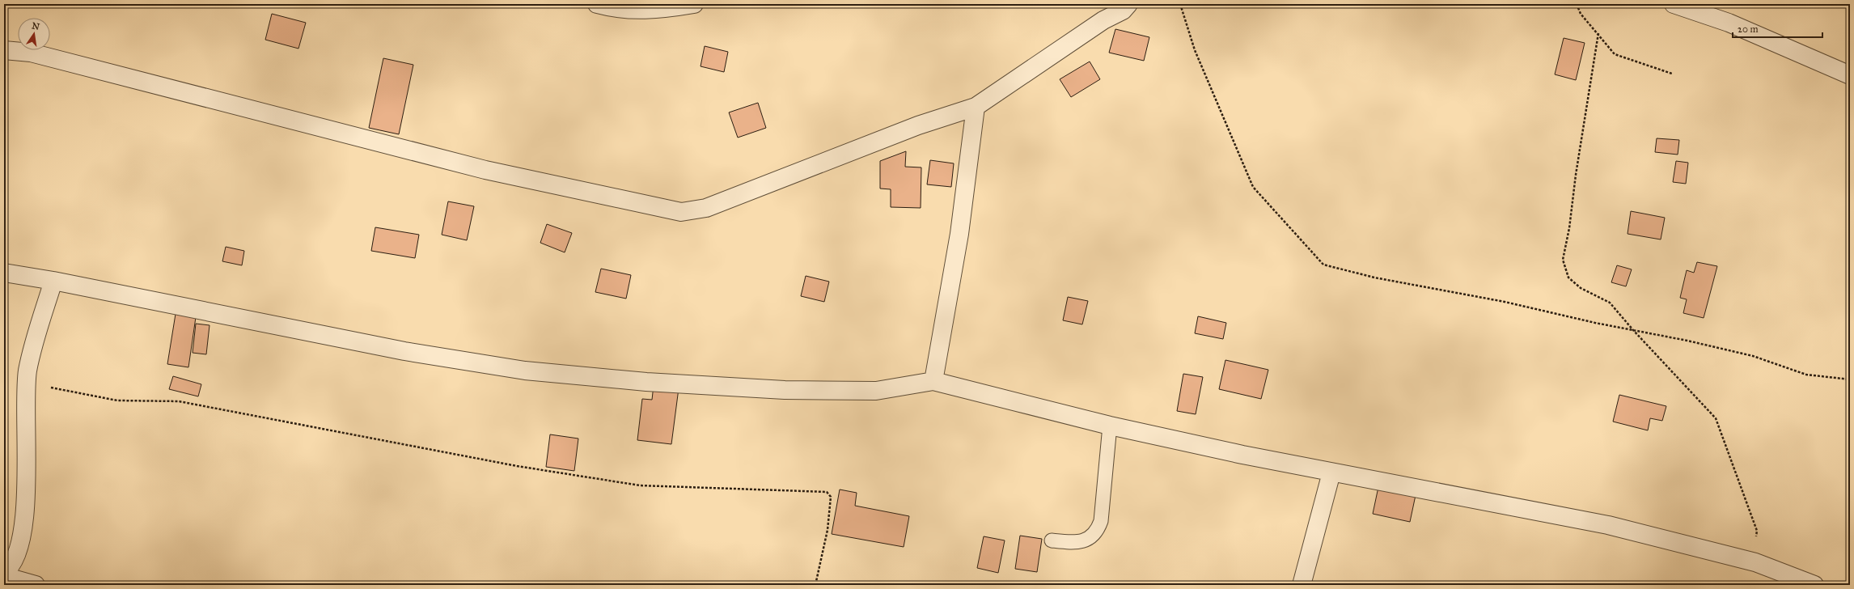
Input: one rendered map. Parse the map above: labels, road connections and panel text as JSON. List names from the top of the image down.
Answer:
{
  "scale_bar": "20 m",
  "north": "top"
}
